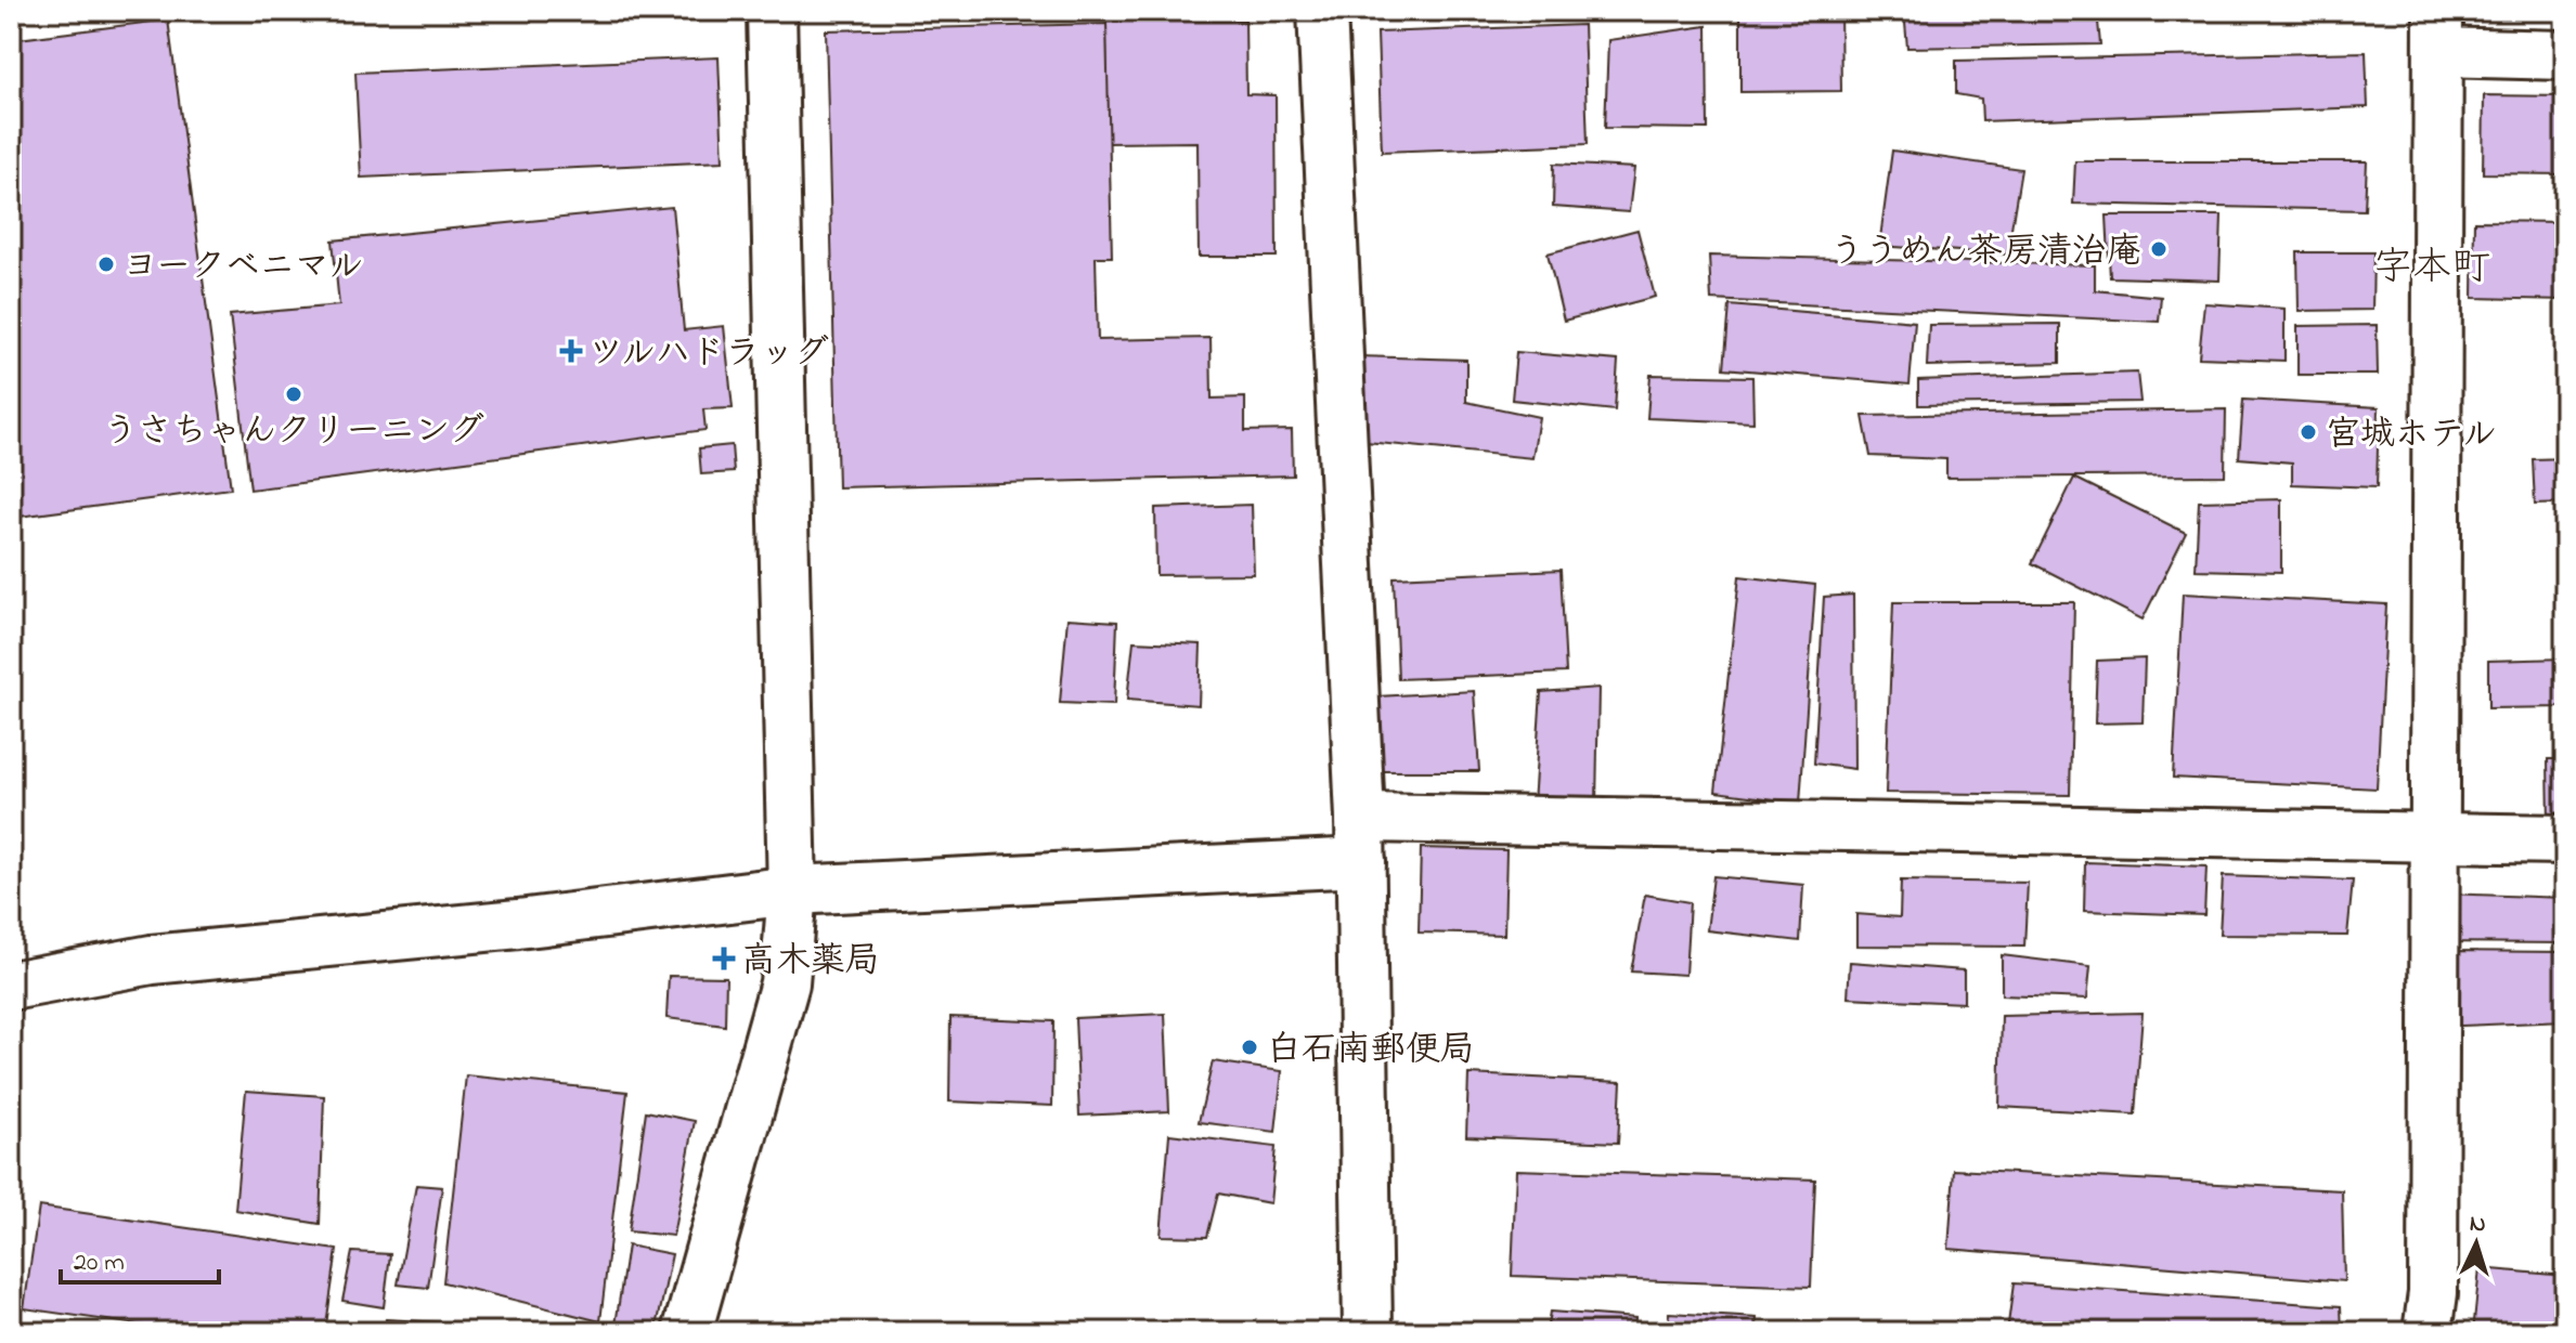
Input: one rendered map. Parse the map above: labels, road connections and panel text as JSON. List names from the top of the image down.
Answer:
{
  "districts": ["字本町"],
  "places": {
    "other": [
      "ううめん茶房清治庵",
      "ヨークベニマル",
      "うさちゃんクリーニング",
      "宮城ホテル",
      "白石南郵便局"
    ],
    "health": ["ツルハドラッグ", "高木薬局"]
  },
  "scale_bar": "20 m",
  "north": "top"
}
